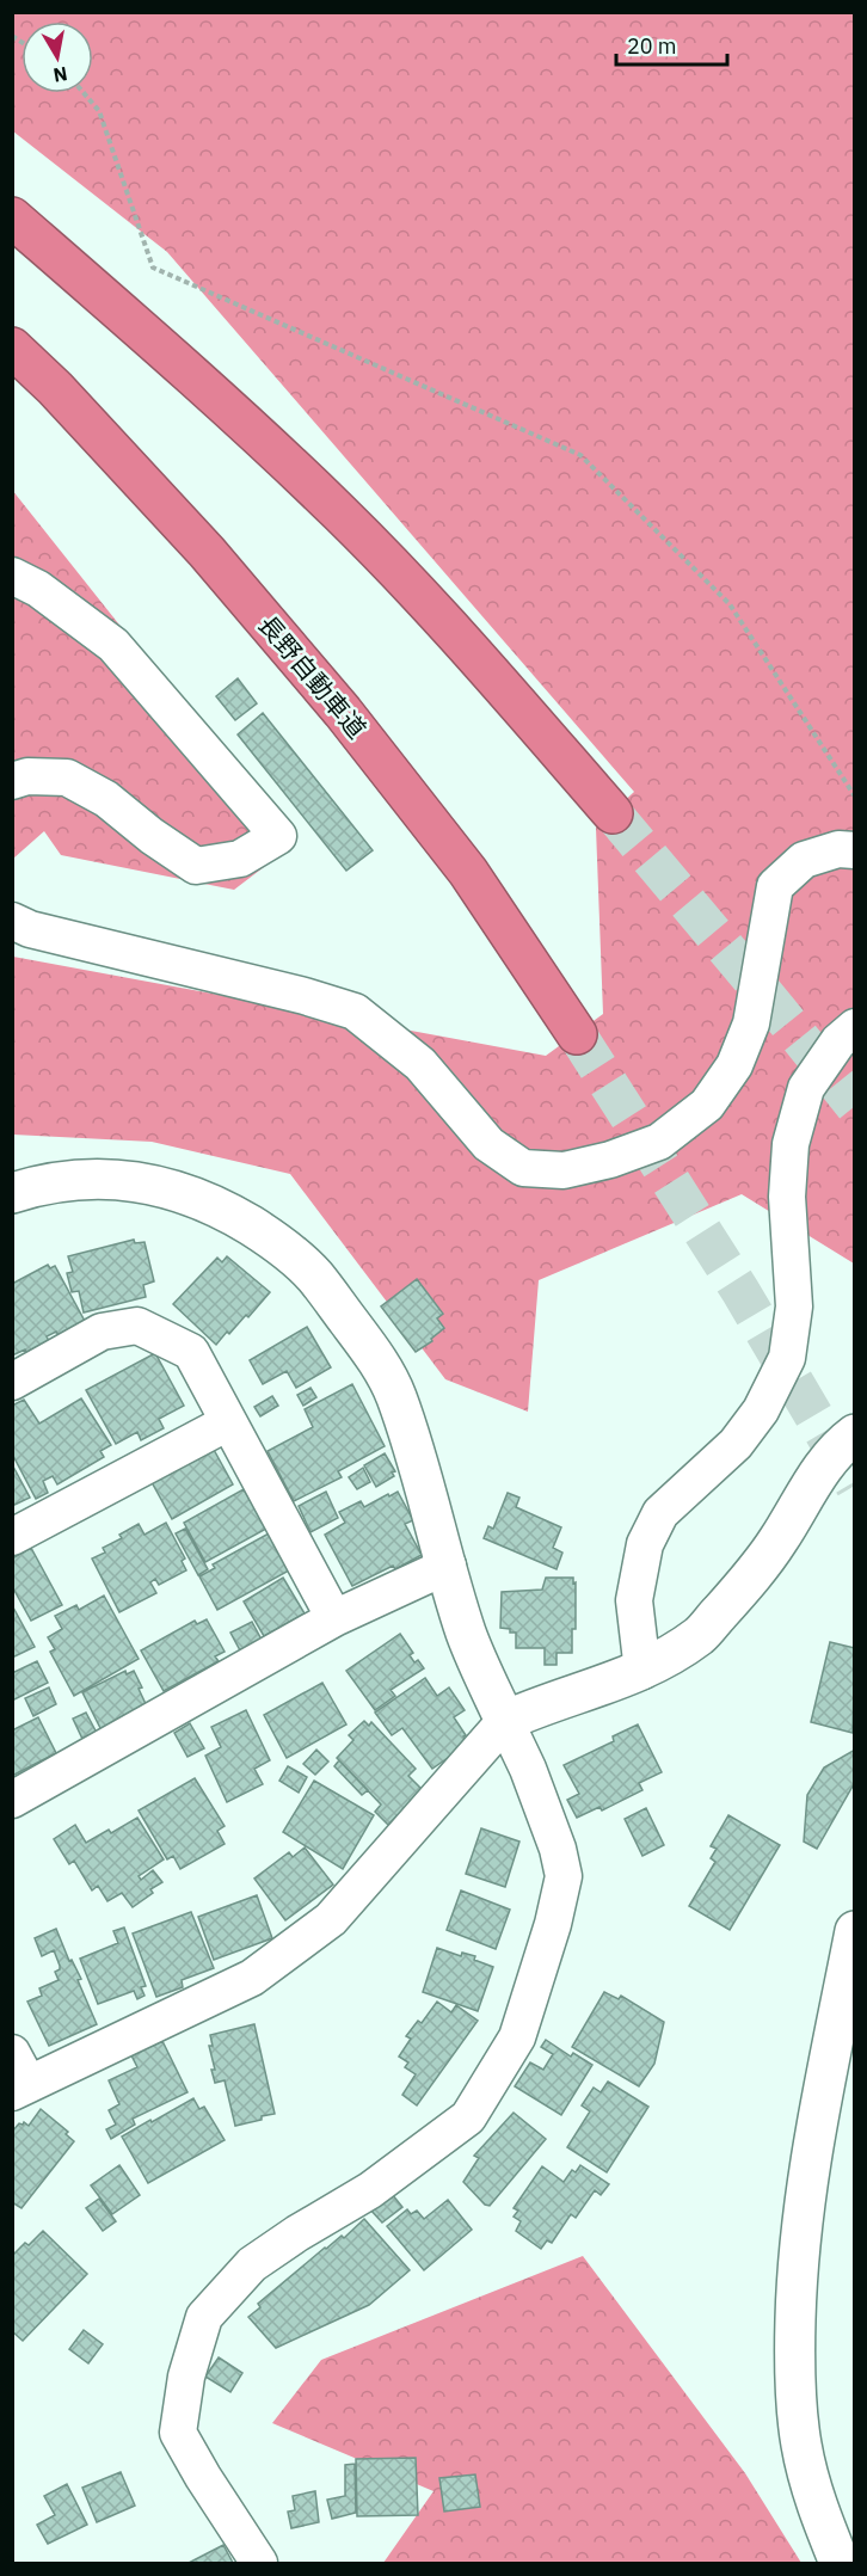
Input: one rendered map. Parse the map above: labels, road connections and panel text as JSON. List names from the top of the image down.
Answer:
{
  "streets": {
    "highway": ["長野自動車道"]
  },
  "scale_bar": "20 m",
  "north": "bottom"
}
